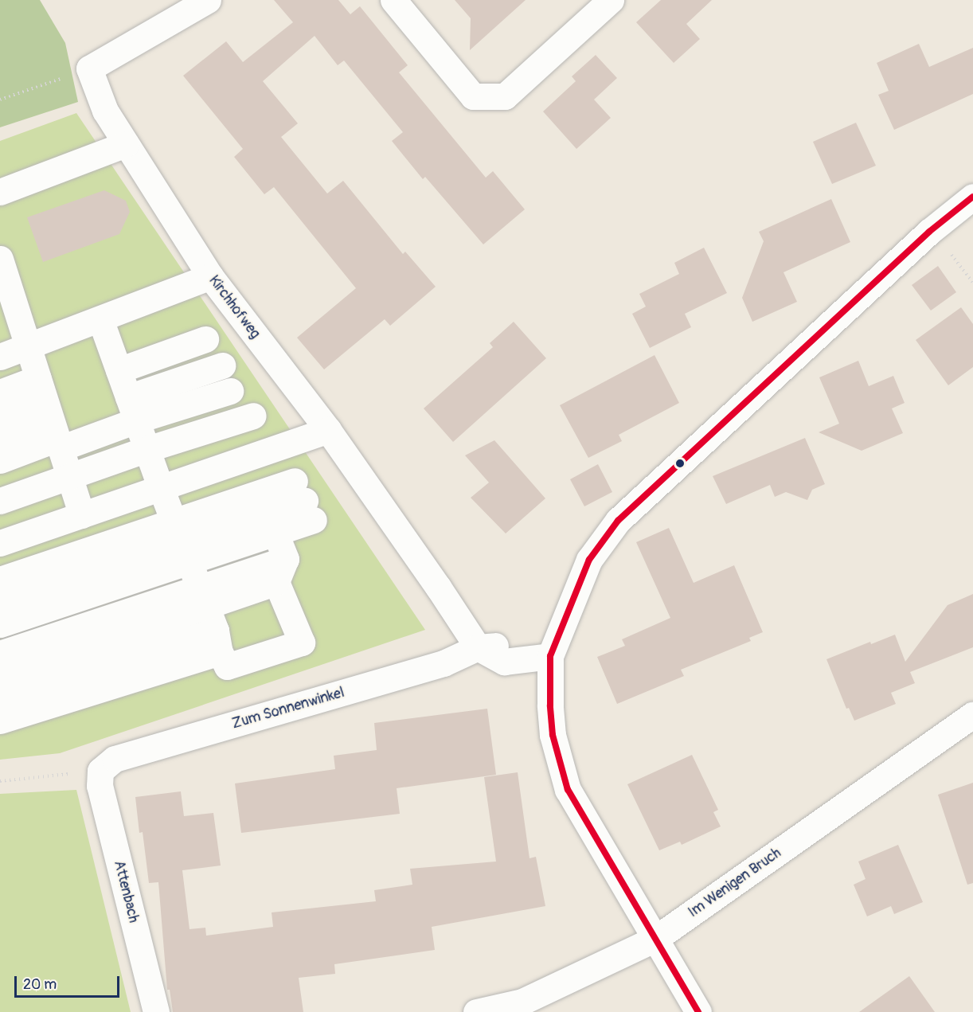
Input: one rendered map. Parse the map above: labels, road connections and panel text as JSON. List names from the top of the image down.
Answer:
{
  "streets": {
    "street": [
      "Kirchhofweg",
      "Zum Sonnenwinkel",
      "Im Wenigen Bruch",
      "Attenbach"
    ]
  },
  "crossings": [
    ["Kirchhofweg", "Zum Sonnenwinkel"],
    ["Zum Sonnenwinkel", "Attenbach"]
  ],
  "scale_bar": "20 m"
}
